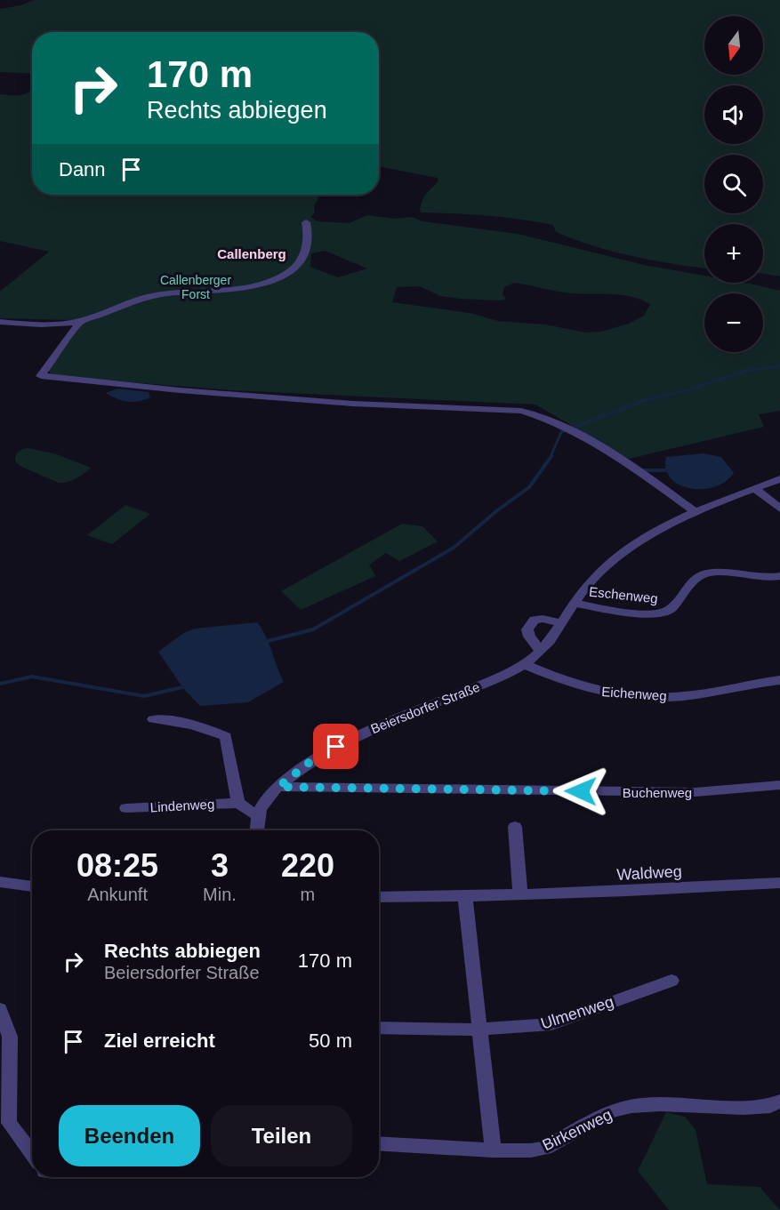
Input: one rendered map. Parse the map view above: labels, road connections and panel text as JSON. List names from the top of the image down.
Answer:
{
  "streets": {
    "street": [
      "Eschenweg",
      "Eichenweg",
      "Beiersdorfer Straße",
      "Buchenweg",
      "Lindenweg",
      "Waldweg",
      "Ulmenweg",
      "Birkenweg"
    ]
  },
  "crossings": [
    ["Eschenweg", "Beiersdorfer Straße"],
    ["Eichenweg", "Beiersdorfer Straße"],
    ["Beiersdorfer Straße", "Buchenweg"]
  ],
  "districts": ["Callenberg"],
  "parks": ["Callenberger Forst"],
  "north": "bottom",
  "page": {
    "map_buttons": ["+", "−"],
    "turn": ["170 m", "Rechts abbiegen"],
    "then": "Dann",
    "eta": [
      "08:25",
      "Ankunft",
      "3",
      "Min.",
      "220",
      "m"
    ],
    "list": [
      {
        "name": "Rechts abbiegen",
        "note": "Beiersdorfer Straße",
        "value": "170 m"
      },
      {
        "name": "Ziel erreicht",
        "value": "50 m"
      }
    ],
    "buttons": ["Beenden", "Teilen"]
  }
}
